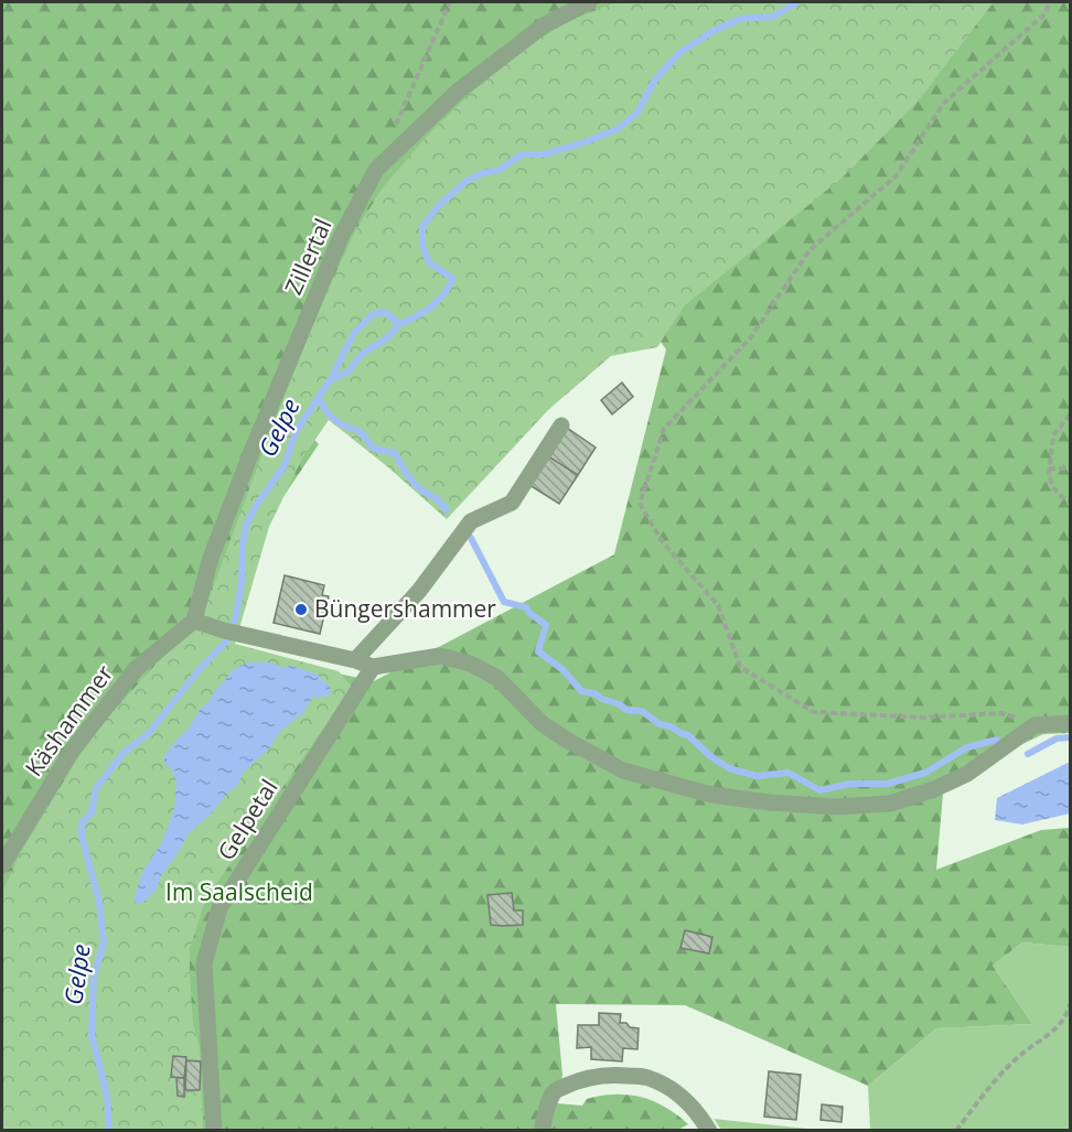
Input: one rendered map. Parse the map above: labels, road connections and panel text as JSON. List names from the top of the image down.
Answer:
{
  "streets": {
    "street": ["Zillertal", "Käshammer", "Gelpetal"]
  },
  "crossings": [
    ["Zillertal", "Käshammer"]
  ],
  "water": ["Gelpe"],
  "parks": ["Im Saalscheid"],
  "places": ["Büngershammer"]
}
